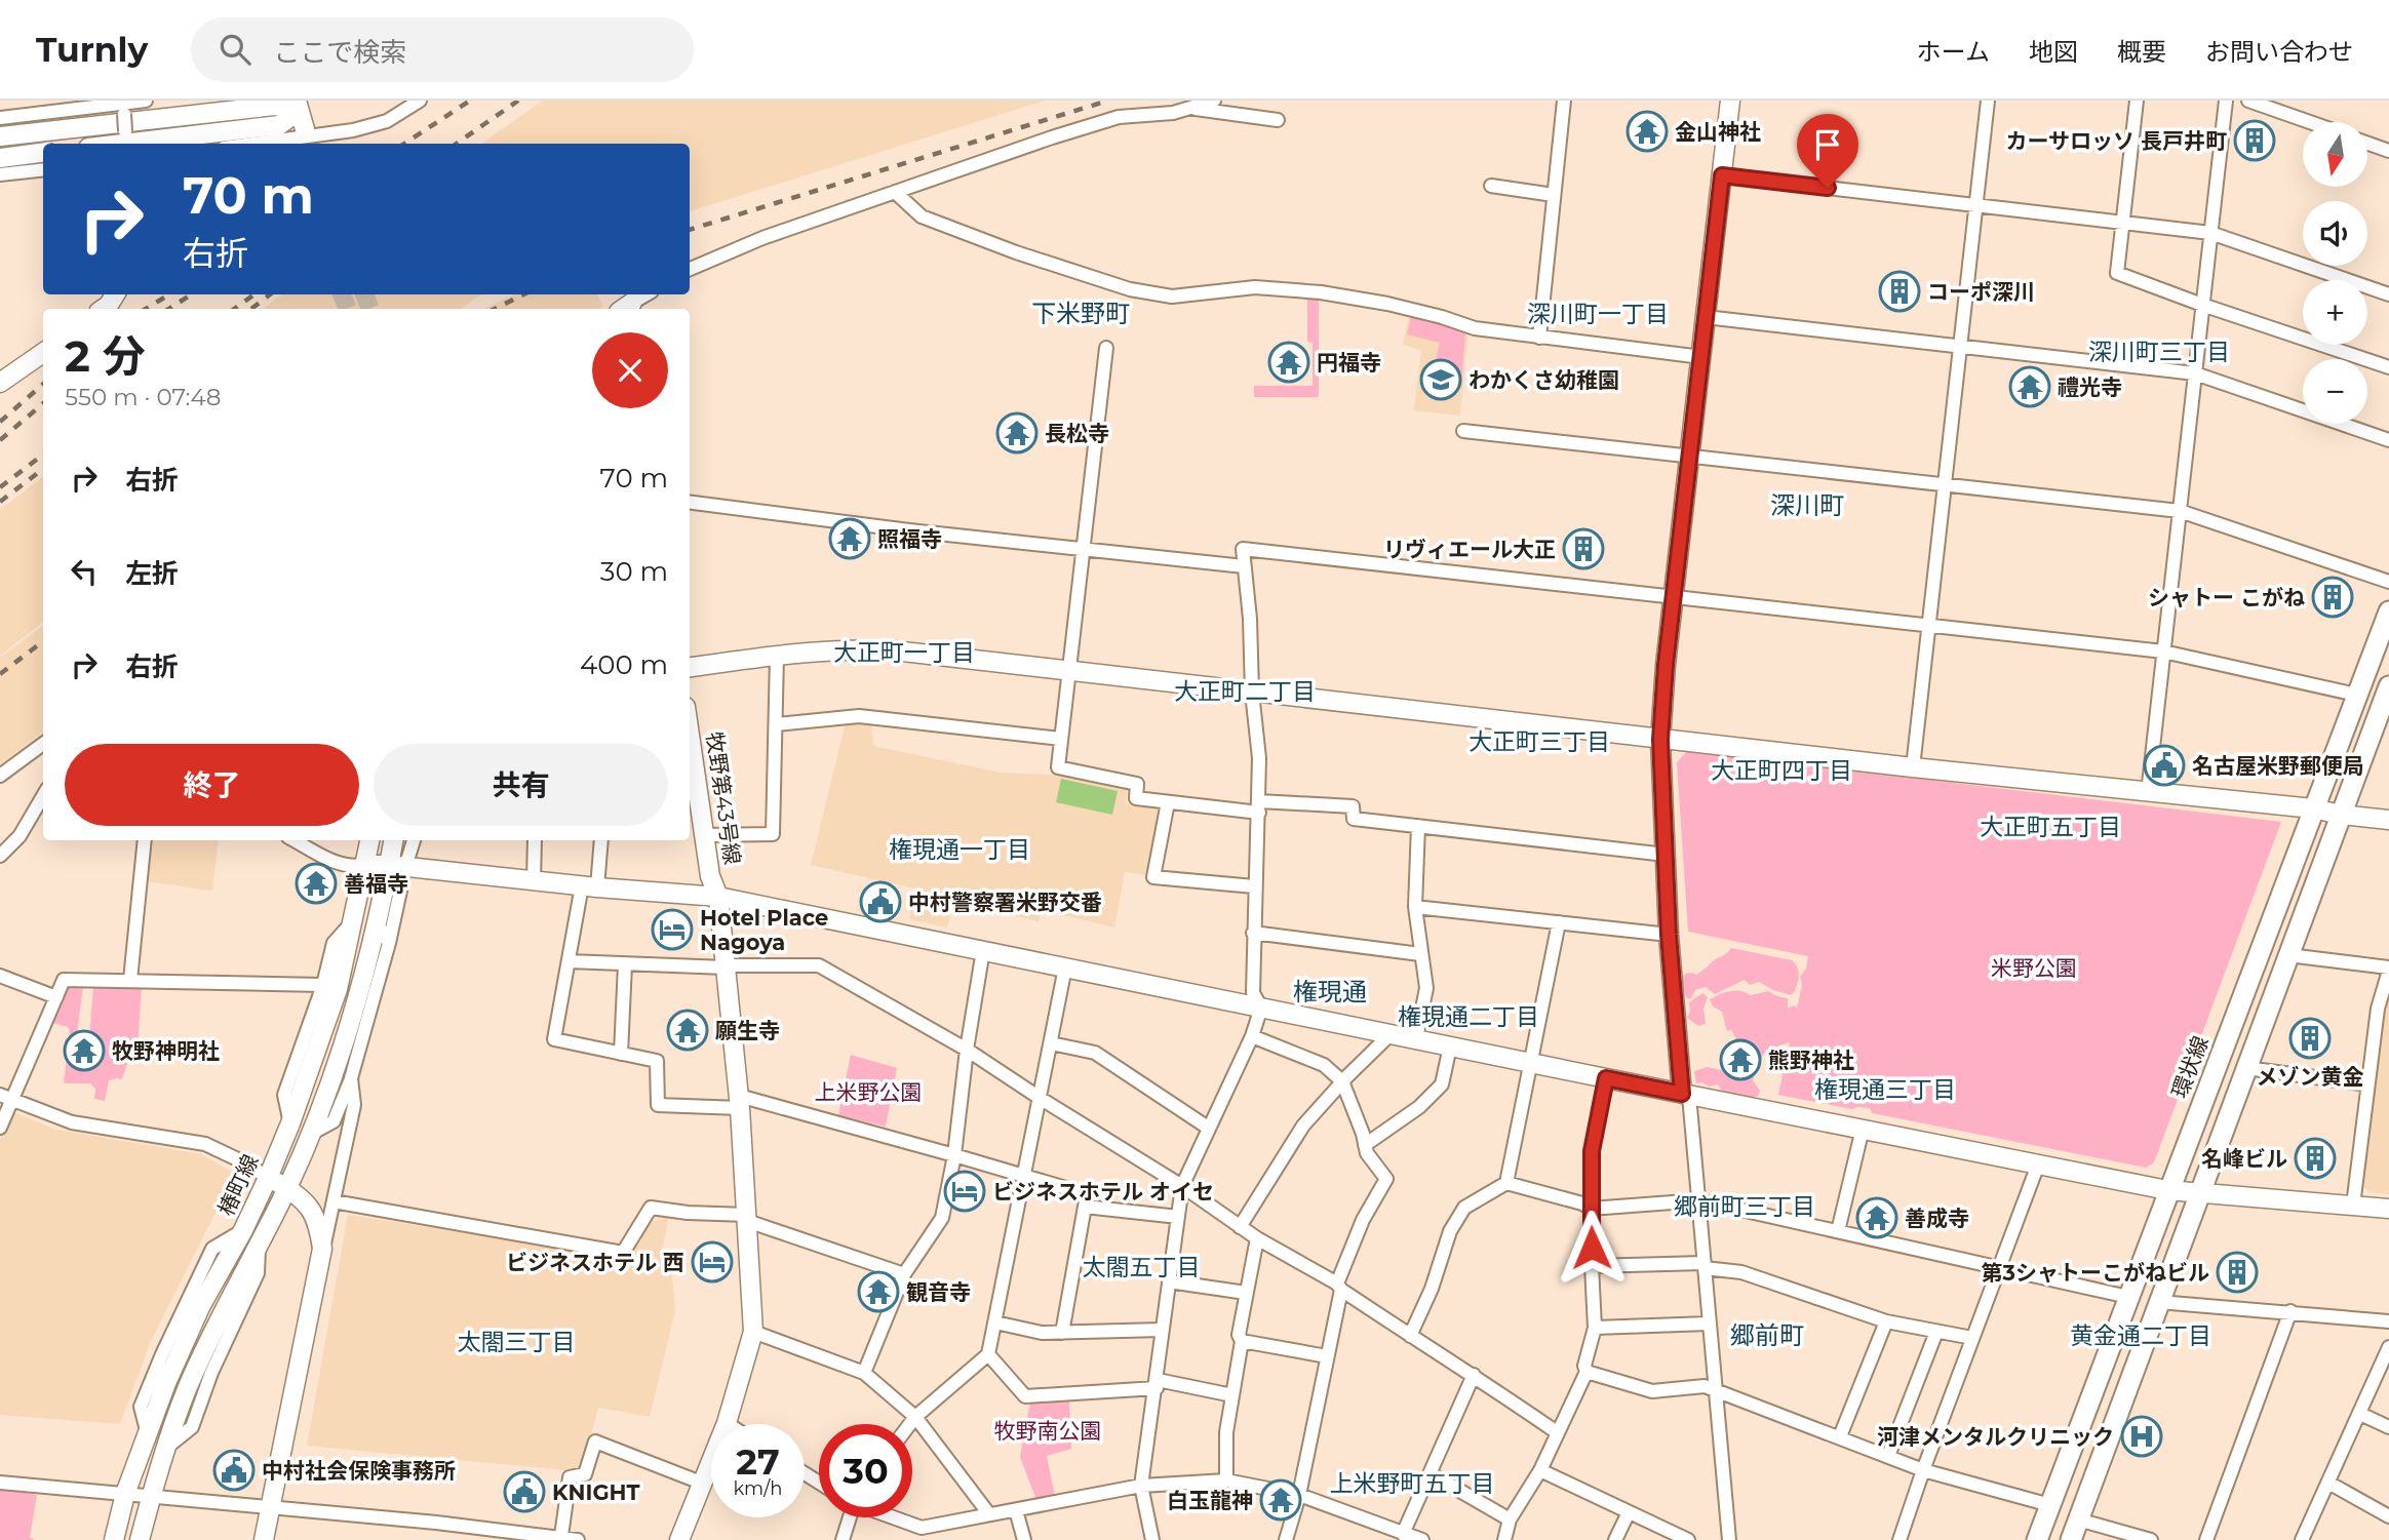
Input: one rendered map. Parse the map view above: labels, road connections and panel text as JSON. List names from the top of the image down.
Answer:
{
  "streets": {
    "main road": ["環状線"],
    "street": ["牧野第43号線", "椿町線"]
  },
  "districts": [
    "下米野町",
    "深川町一丁目",
    "深川町三丁目",
    "深川町",
    "大正町一丁目",
    "大正町二丁目",
    "大正町三丁目",
    "大正町四丁目",
    "大正町五丁目",
    "権現通一丁目",
    "権現通",
    "権現通二丁目",
    "権現通三丁目",
    "郷前町三丁目",
    "太閤五丁目",
    "郷前町",
    "黄金通二丁目",
    "太閤三丁目",
    "上米野町五丁目"
  ],
  "parks": ["米野公園", "上米野公園", "牧野南公園"],
  "places": {
    "temple": [
      "金山神社",
      "円福寺",
      "禮光寺",
      "長松寺",
      "照福寺",
      "善福寺",
      "願生寺",
      "牧野神明社",
      "熊野神社",
      "善成寺",
      "観音寺",
      "白玉龍神"
    ],
    "building": [
      "カーサロッソ 長戸井町",
      "コーポ深川",
      "リヴィエール大正",
      "シャトー こがね",
      "メゾン黄金",
      "名峰ビル",
      "第3シャトーこがねビル"
    ],
    "school or university": ["わかくさ幼稚園"],
    "public building": [
      "名古屋米野郵便局",
      "中村警察署米野交番",
      "中村社会保険事務所",
      "KNIGHT"
    ],
    "hotel": ["Hotel Place Nagoya", "ビジネスホテル オイセ", "ビジネスホテル 西"],
    "hospital": ["河津メンタルクリニック"]
  },
  "north": "bottom",
  "page": {
    "header": "Turnly",
    "search": "ここで検索",
    "nav": [
      "ホーム",
      "地図",
      "概要",
      "お問い合わせ"
    ],
    "map_buttons": ["+", "−"],
    "turn": ["70 m", "右折"],
    "heading": ["2 分", "550 m · 07:48"],
    "list": [
      {
        "name": "右折",
        "value": "70 m"
      },
      {
        "name": "左折",
        "value": "30 m"
      },
      {
        "name": "右折",
        "value": "400 m"
      }
    ],
    "buttons": ["終了", "共有"],
    "speed": "27 km/h",
    "limit": "30"
  }
}
